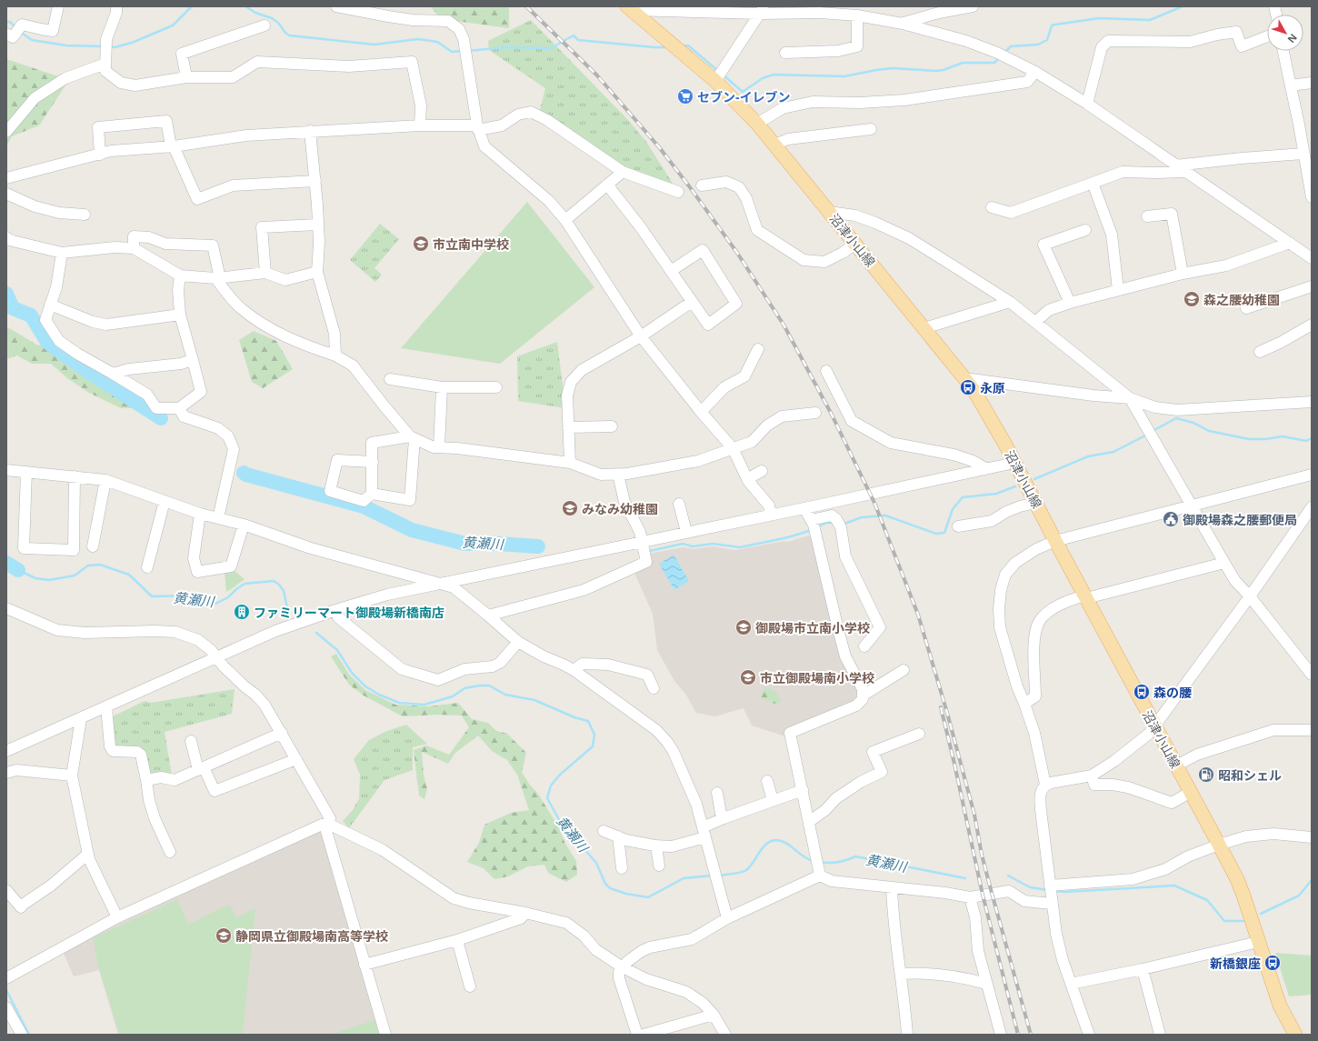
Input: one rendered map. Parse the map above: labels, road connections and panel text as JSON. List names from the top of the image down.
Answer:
{
  "streets": {
    "main road": ["沼津小山線"]
  },
  "water": ["黄瀬川"],
  "places": {
    "supermarket": ["セブン-イレブン"],
    "school or university": [
      "市立南中学校",
      "森之腰幼稚園",
      "みなみ幼稚園",
      "御殿場市立南小学校",
      "市立御殿場南小学校",
      "静岡県立御殿場南高等学校"
    ],
    "bus stop": ["永原", "森の腰", "新橋銀座"],
    "public building": ["御殿場森之腰郵便局"],
    "building": ["ファミリーマート御殿場新橋南店"],
    "fuel station": ["昭和シェル"]
  },
  "north": "bottom right"
}
